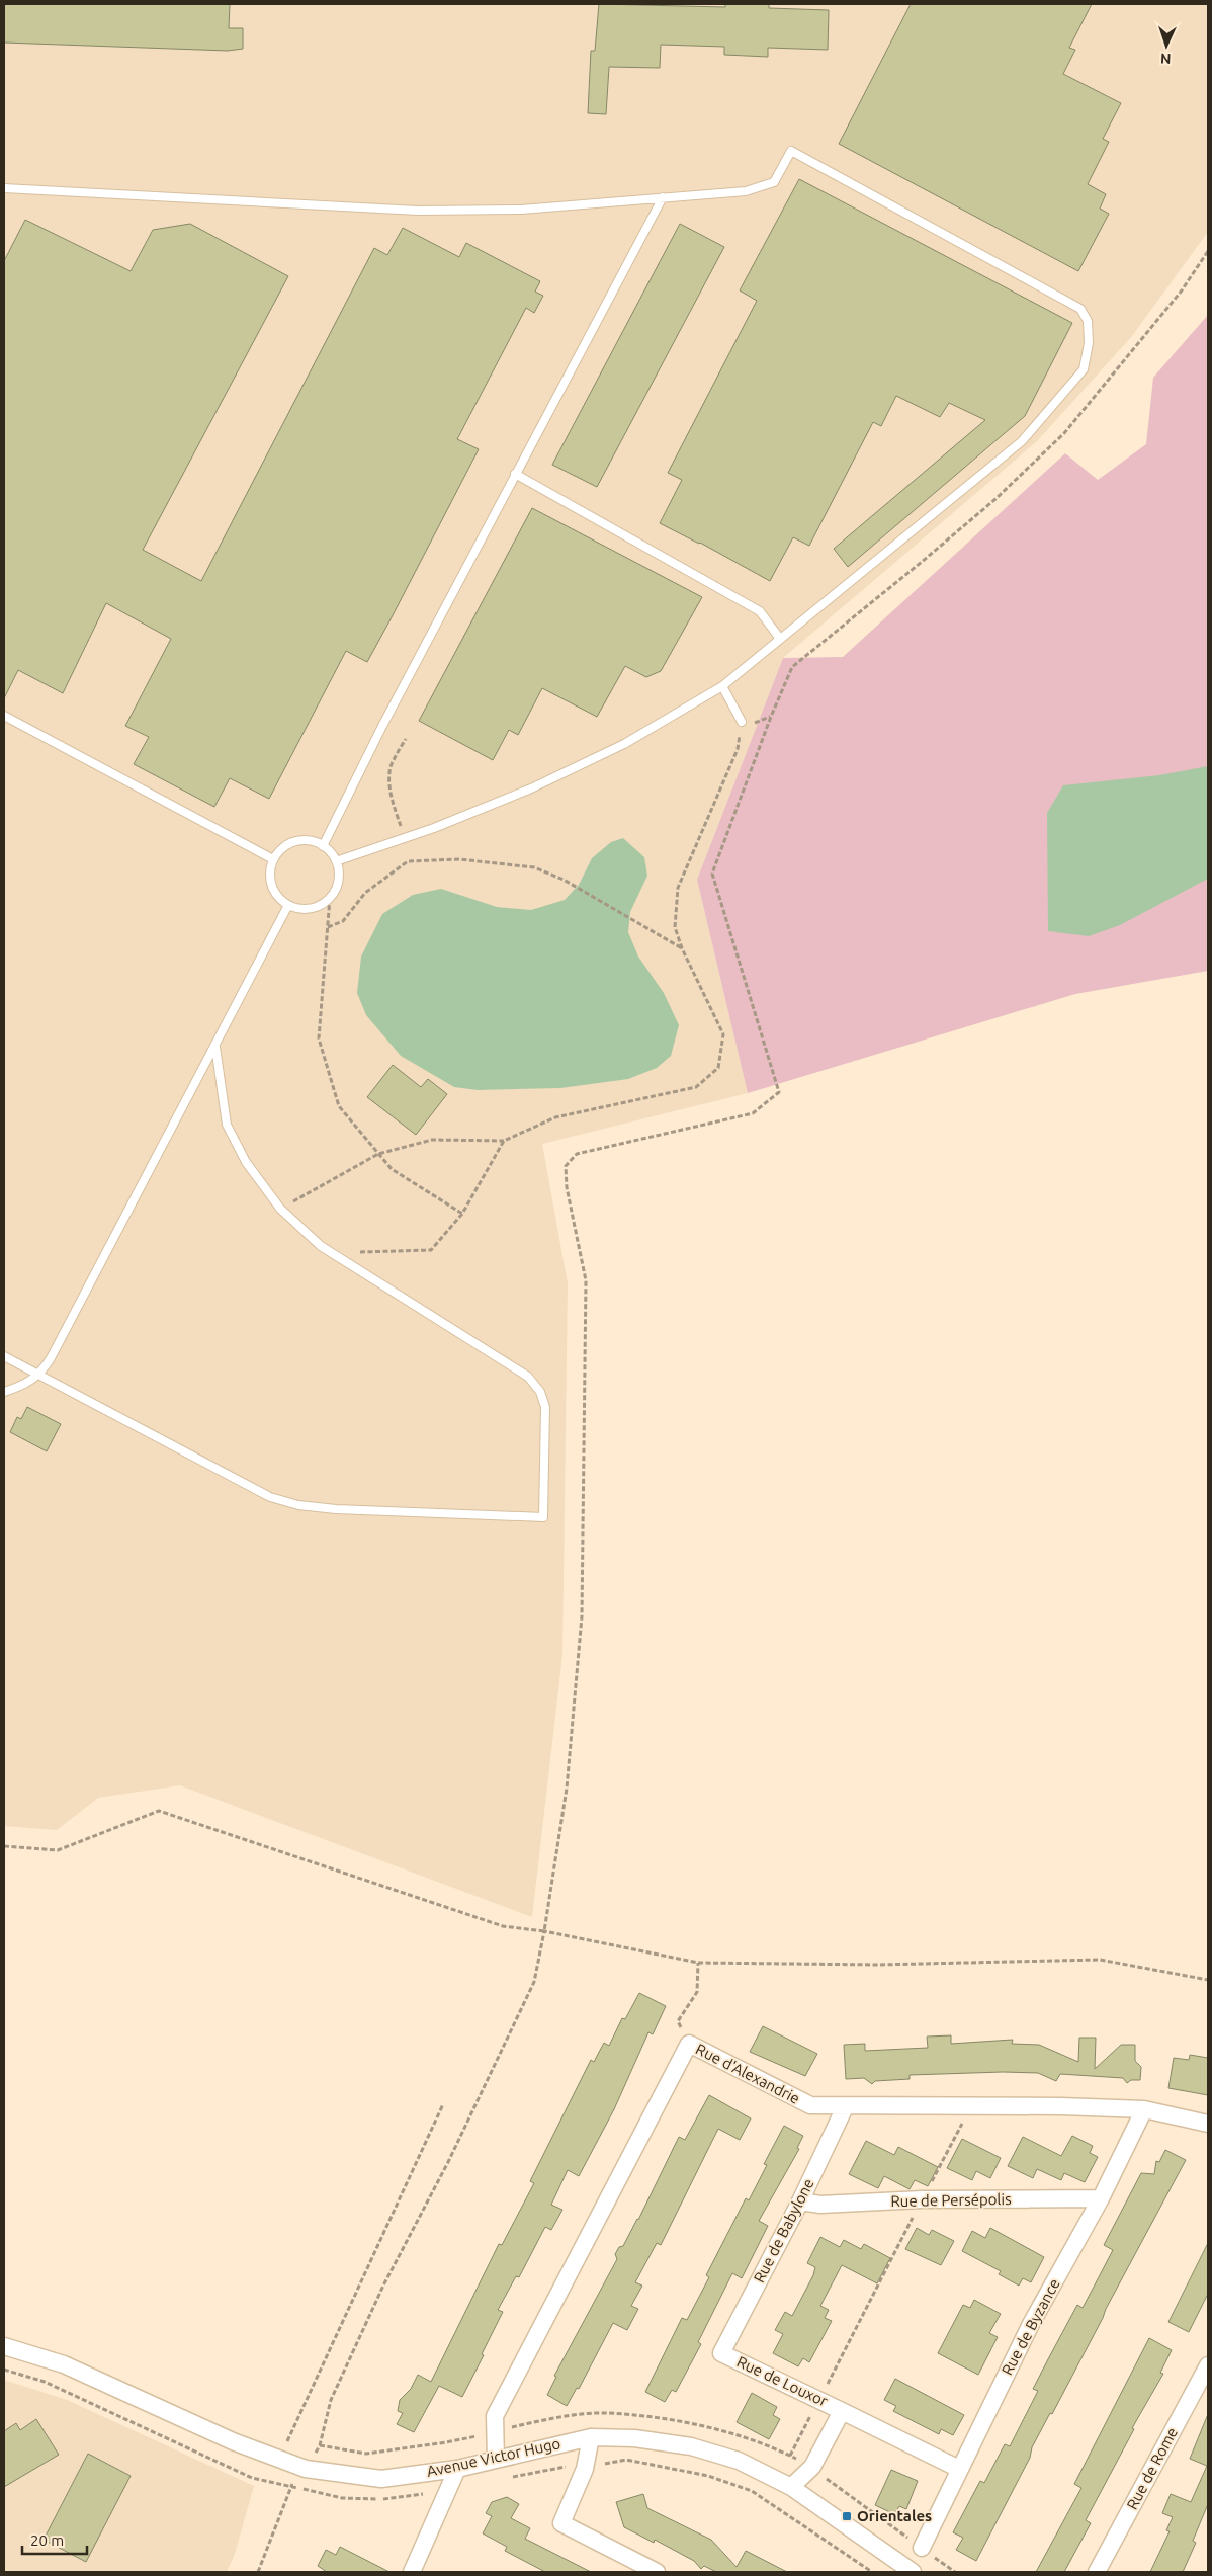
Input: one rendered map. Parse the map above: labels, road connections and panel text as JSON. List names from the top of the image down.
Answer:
{
  "streets": {
    "street": [
      "Rue d'Alexandrie",
      "Rue de Persépolis",
      "Rue de Babylone",
      "Rue de Byzance",
      "Rue de Louxor",
      "Avenue Victor Hugo",
      "Rue de Rome"
    ]
  },
  "crossings": [
    ["Rue d'Alexandrie", "Rue de Babylone"],
    ["Rue d'Alexandrie", "Rue de Byzance"],
    ["Rue d'Alexandrie", "Avenue Victor Hugo"],
    ["Rue de Persépolis", "Rue de Babylone"],
    ["Rue de Persépolis", "Rue de Byzance"],
    ["Rue de Babylone", "Rue de Louxor"],
    ["Rue de Byzance", "Rue de Louxor"],
    ["Rue de Louxor", "Avenue Victor Hugo"]
  ],
  "places": {
    "transit": ["Orientales"]
  },
  "scale_bar": "20 m",
  "north": "bottom"
}
